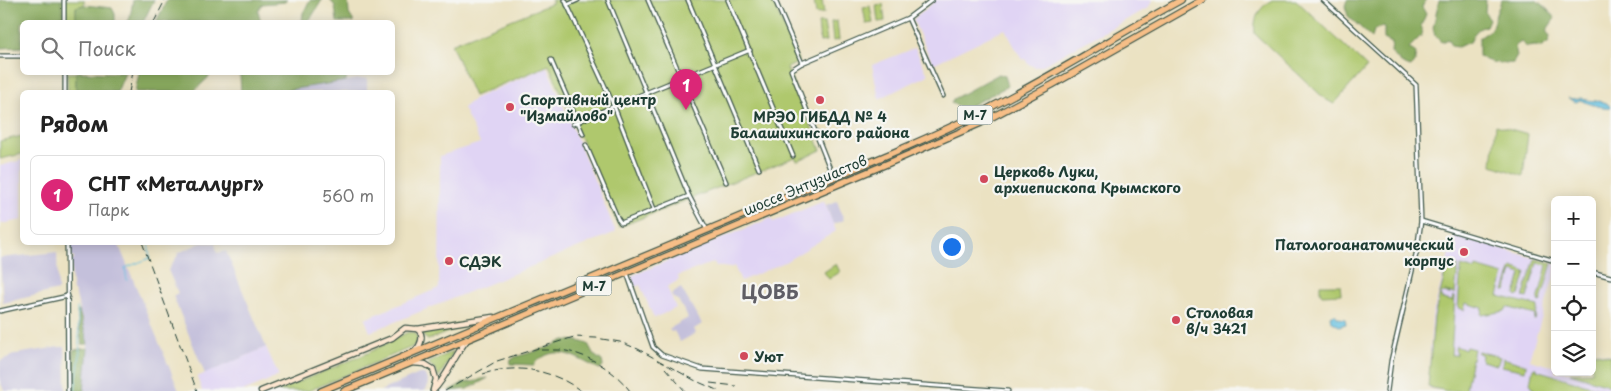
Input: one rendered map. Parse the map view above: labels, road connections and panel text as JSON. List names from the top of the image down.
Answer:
{
  "streets": {
    "highway": ["М-7", "шоссе Энтузиастов"]
  },
  "districts": ["ЦОВБ"],
  "places": [
    "МРЭО ГИБДД № 4 Балашихинского района",
    "Спортивный центр \"Измайлово\"",
    "Церковь Луки, архиепископа Крымского",
    "Патологоанатомический корпус",
    "СДЭК",
    "Столовая в/ч 3421",
    "Уют"
  ],
  "page": {
    "search": "Поиск",
    "pins": "1",
    "heading": "Рядом",
    "list": [
      {
        "mark": "1",
        "name": "СНТ «Металлург»",
        "note": "Парк",
        "value": "560 m"
      }
    ],
    "map_buttons": ["+", "−"]
  }
}
